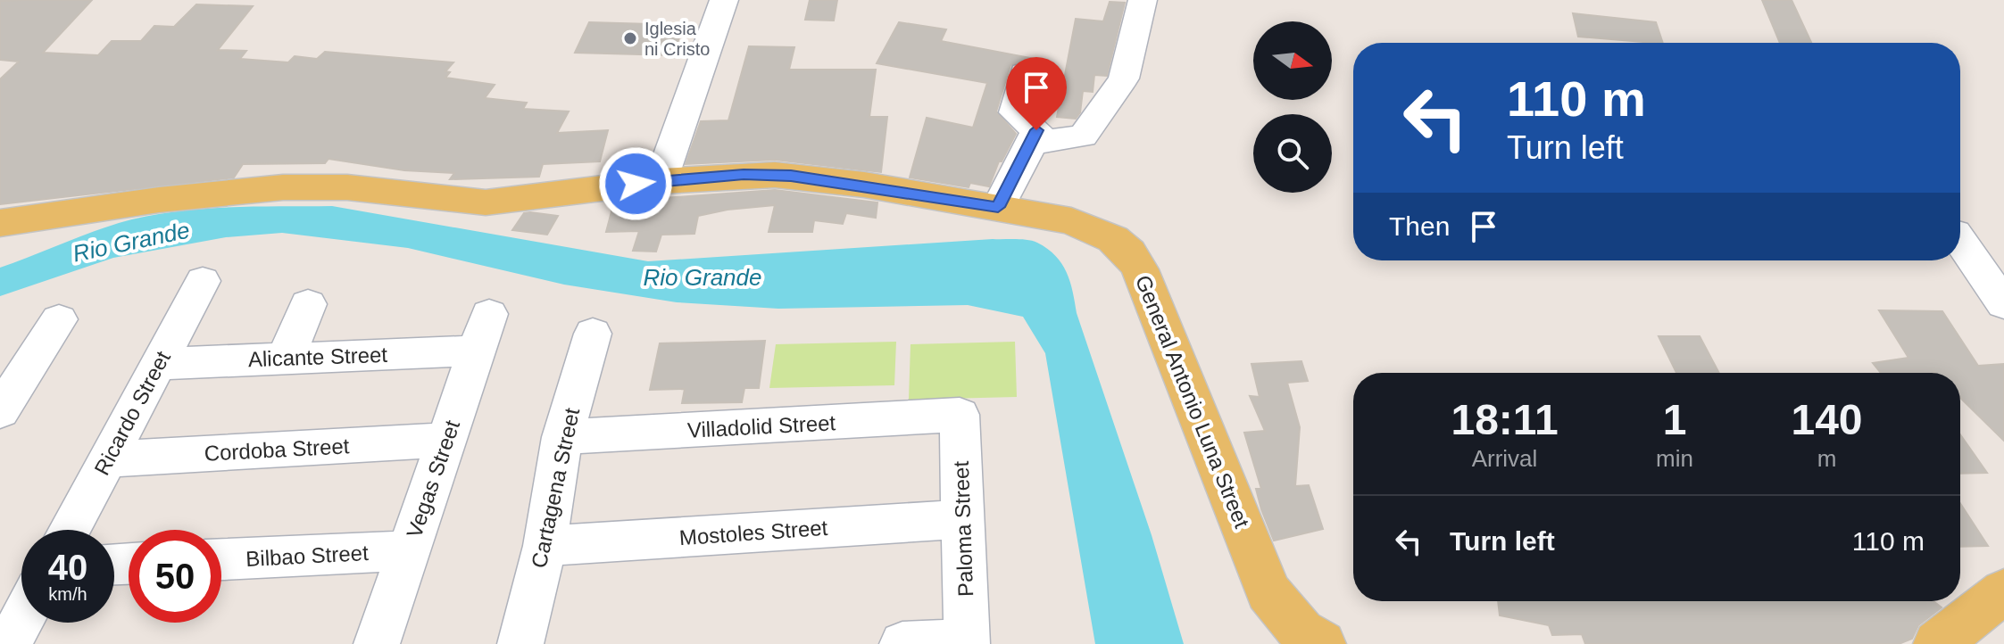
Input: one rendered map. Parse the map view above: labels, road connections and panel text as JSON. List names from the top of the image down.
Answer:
{
  "streets": {
    "main road": ["General Antonio Luna Street"],
    "street": [
      "Alicante Street",
      "Ricardo Street",
      "Villadolid Street",
      "Cordoba Street",
      "Vegas Street",
      "Cartagena Street",
      "Paloma Street",
      "Mostoles Street",
      "Bilbao Street"
    ]
  },
  "crossings": [
    ["Alicante Street", "Ricardo Street"],
    ["Alicante Street", "Vegas Street"],
    ["Ricardo Street", "Cordoba Street"],
    ["Villadolid Street", "Cartagena Street"],
    ["Villadolid Street", "Paloma Street"],
    ["Cordoba Street", "Vegas Street"],
    ["Vegas Street", "Bilbao Street"],
    ["Cartagena Street", "Mostoles Street"],
    ["Paloma Street", "Mostoles Street"]
  ],
  "water": ["Rio Grande"],
  "places": ["Iglesia ni Cristo"],
  "north": "right",
  "page": {
    "turn": ["110 m", "Turn left"],
    "then": "Then",
    "eta": [
      "18:11",
      "Arrival",
      "1",
      "min",
      "140",
      "m"
    ],
    "list": [
      {
        "name": "Turn left",
        "value": "110 m"
      }
    ],
    "speed": "40 km/h",
    "limit": "50"
  }
}
